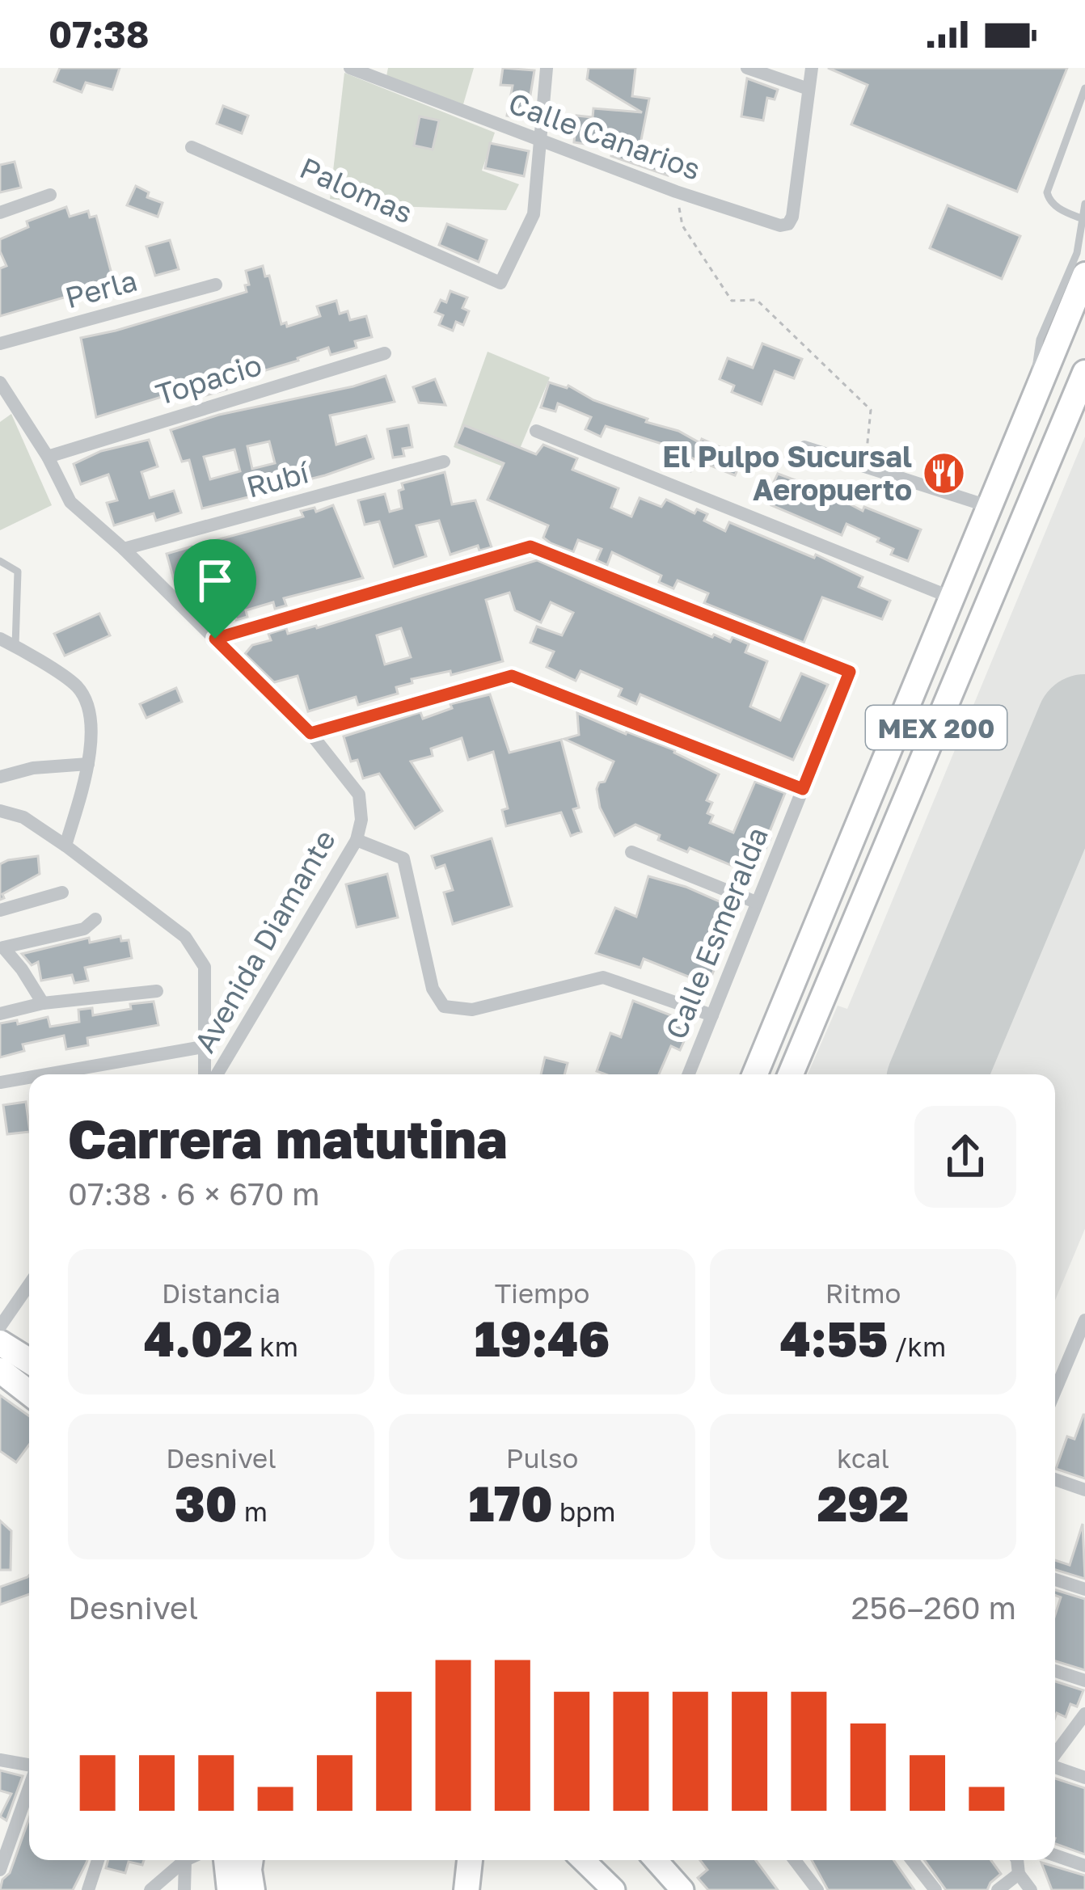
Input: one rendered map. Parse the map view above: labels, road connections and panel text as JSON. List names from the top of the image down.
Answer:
{
  "streets": {
    "highway": ["MEX 200"],
    "street": [
      "Calle Canarios",
      "Palomas",
      "Perla",
      "Topacio",
      "Rubí",
      "Calle Esmeralda",
      "Avenida Diamante"
    ]
  },
  "crossings": [
    ["Calle Canarios", "Palomas"],
    ["Topacio", "Avenida Diamante"],
    ["Rubí", "Avenida Diamante"],
    ["Calle Esmeralda", "Avenida Diamante"]
  ],
  "places": {
    "restaurant": ["El Pulpo Sucursal Aeropuerto"]
  },
  "page": {
    "status": "07:38",
    "heading": ["Carrera matutina", "07:38 · 6 × 670 m"],
    "stats": [
      ["Distancia", "4.02 km"],
      ["Tiempo", "19:46"],
      ["Ritmo", "4:55 /km"],
      ["Desnivel", "30 m"],
      ["Pulso", "170 bpm"],
      ["kcal", "292"]
    ],
    "chart": ["Desnivel", "256–260 m"]
  }
}
